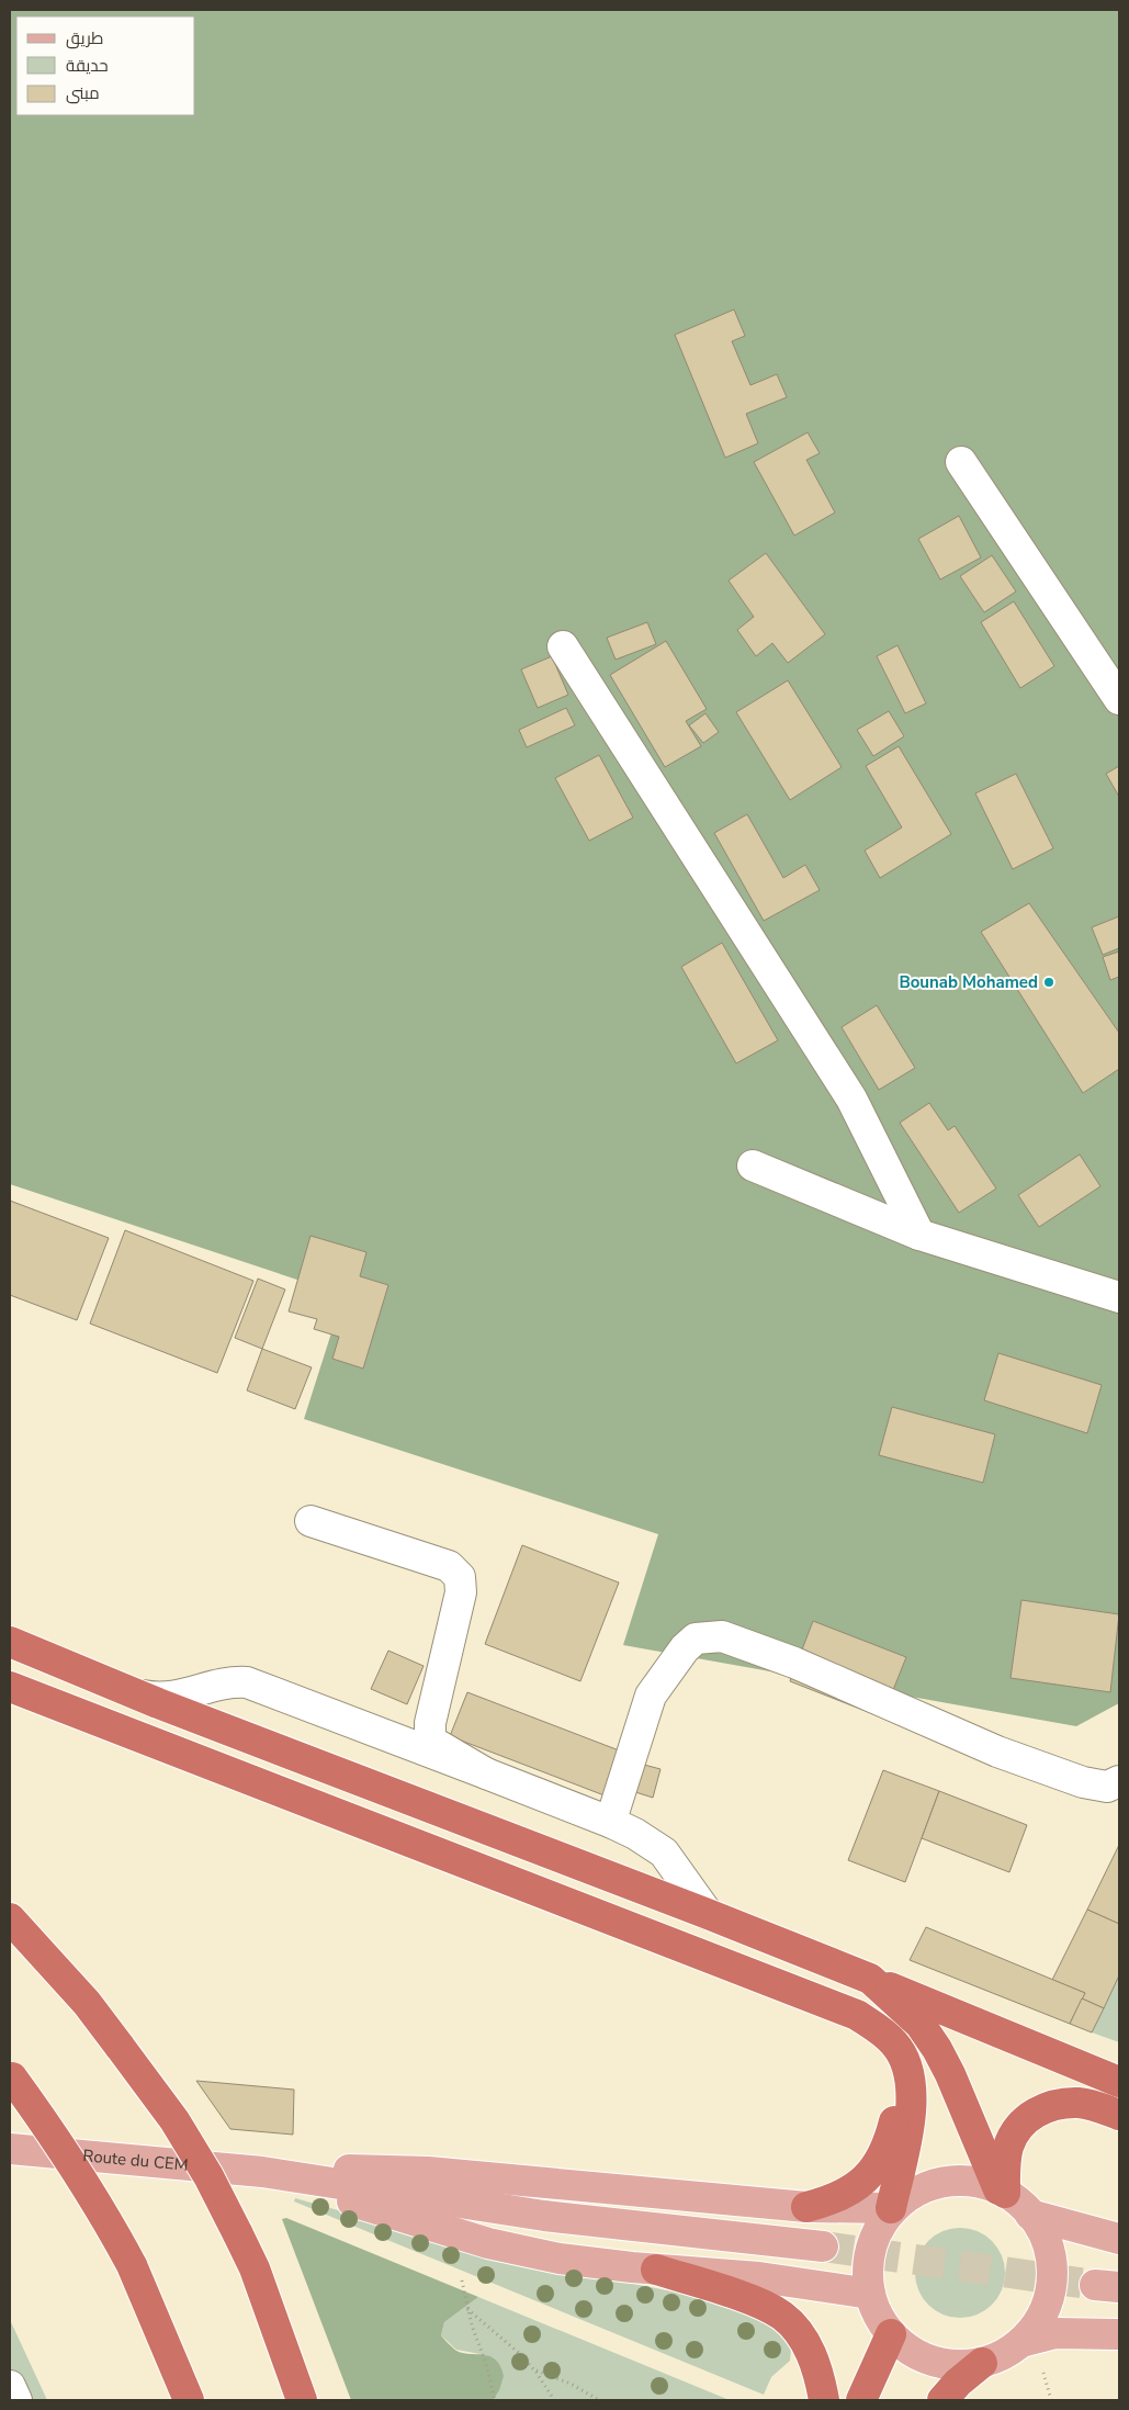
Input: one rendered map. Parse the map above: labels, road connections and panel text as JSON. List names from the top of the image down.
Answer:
{
  "streets": {
    "main road": ["Route du CEM"]
  },
  "places": ["Bounab Mohamed"],
  "legend": ["طريق", "حديقة", "مبنى"]
}
